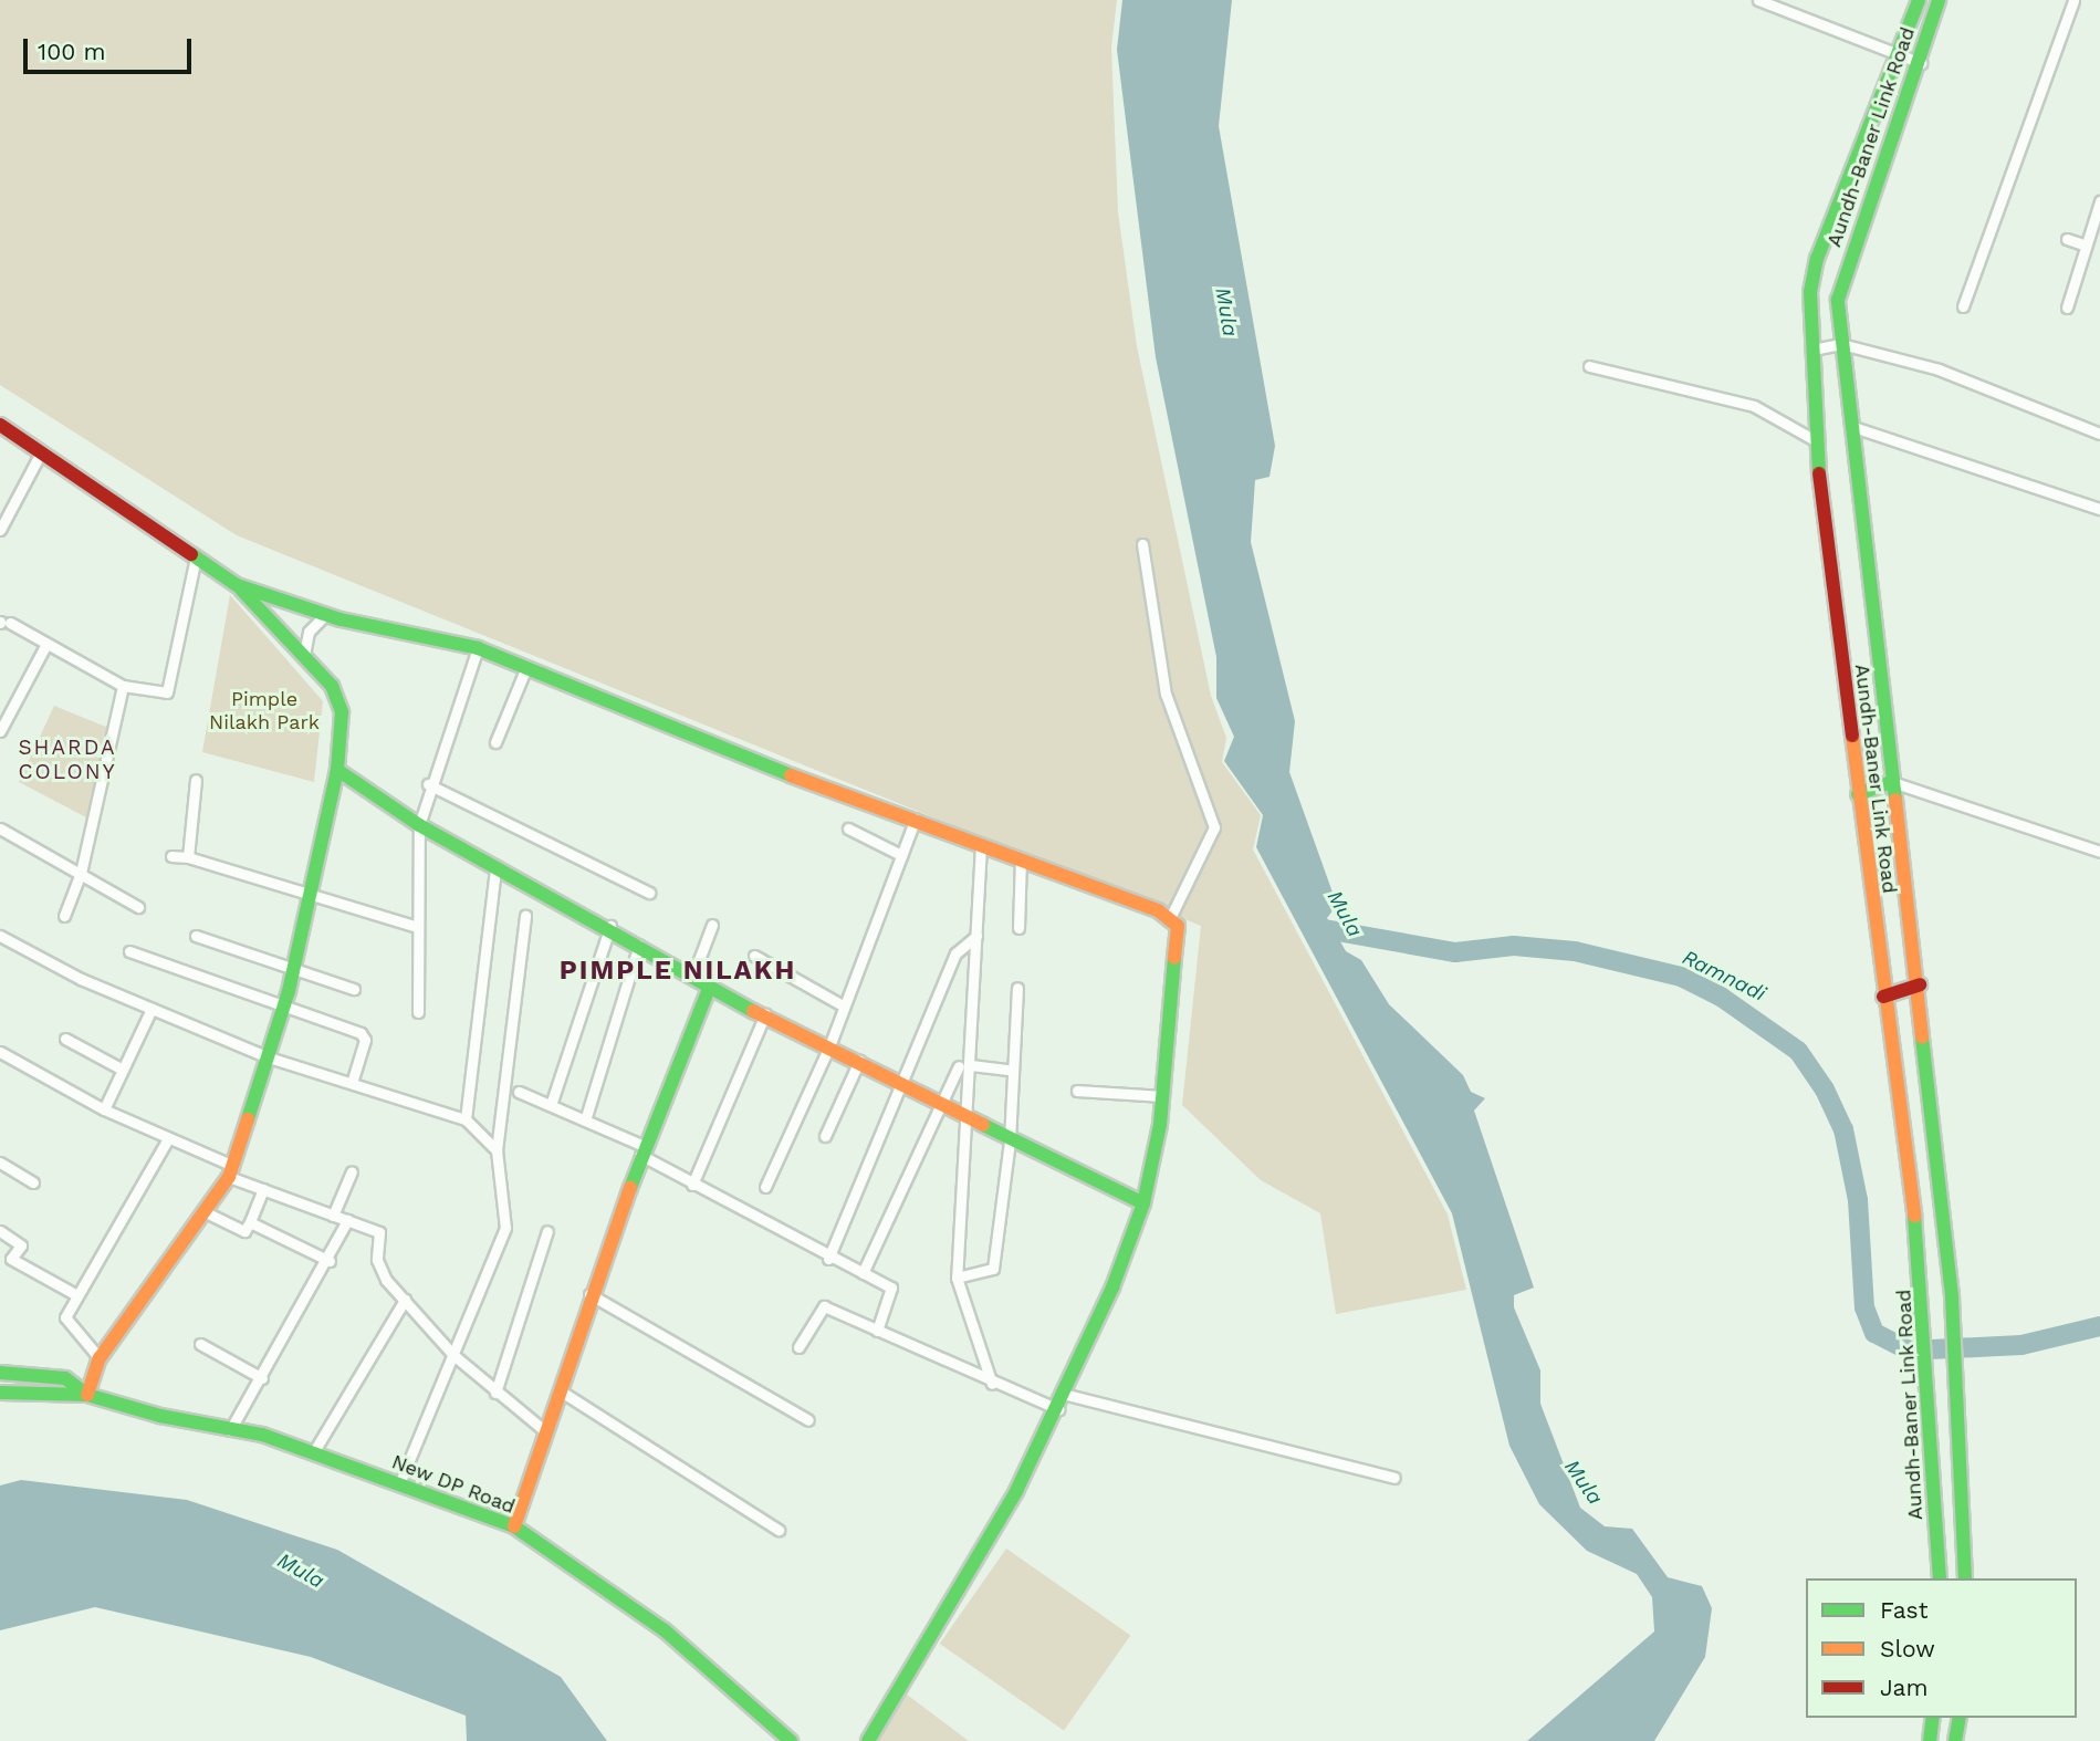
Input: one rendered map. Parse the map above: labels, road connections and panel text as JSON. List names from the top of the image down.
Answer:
{
  "streets": {
    "street": ["Aundh-Baner Link Road", "New DP Road"]
  },
  "districts": ["SHARDA COLONY", "PIMPLE NILAKH"],
  "water": ["Mula", "Ramnadi"],
  "parks": ["Pimple Nilakh Park"],
  "legend": ["Fast", "Slow", "Jam"],
  "scale_bar": "100 m"
}
